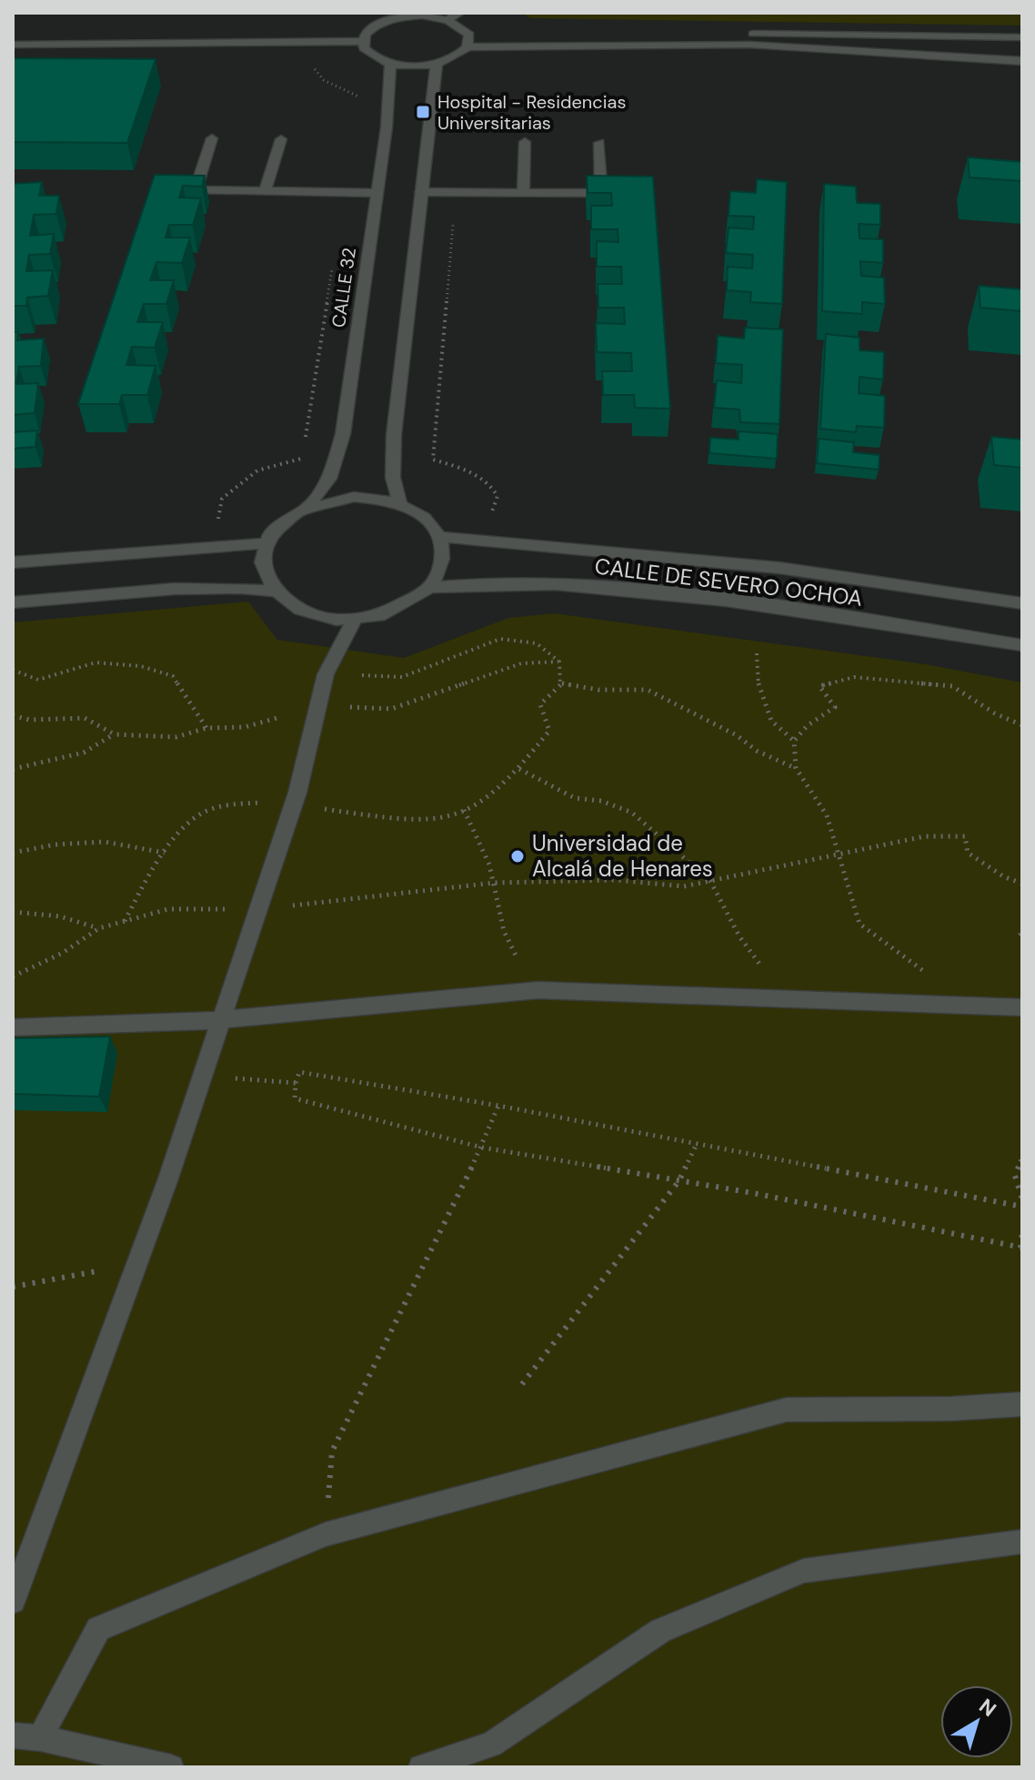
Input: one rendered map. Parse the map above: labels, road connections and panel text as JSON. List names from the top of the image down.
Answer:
{
  "streets": {
    "street": ["CALLE 32", "CALLE DE SEVERO OCHOA"]
  },
  "crossings": [
    ["CALLE 32", "CALLE DE SEVERO OCHOA"]
  ],
  "places": {
    "transit": ["Hospital - Residencias Universitarias"],
    "other": ["Universidad de Alcalá de Henares"]
  },
  "north": "top right"
}
